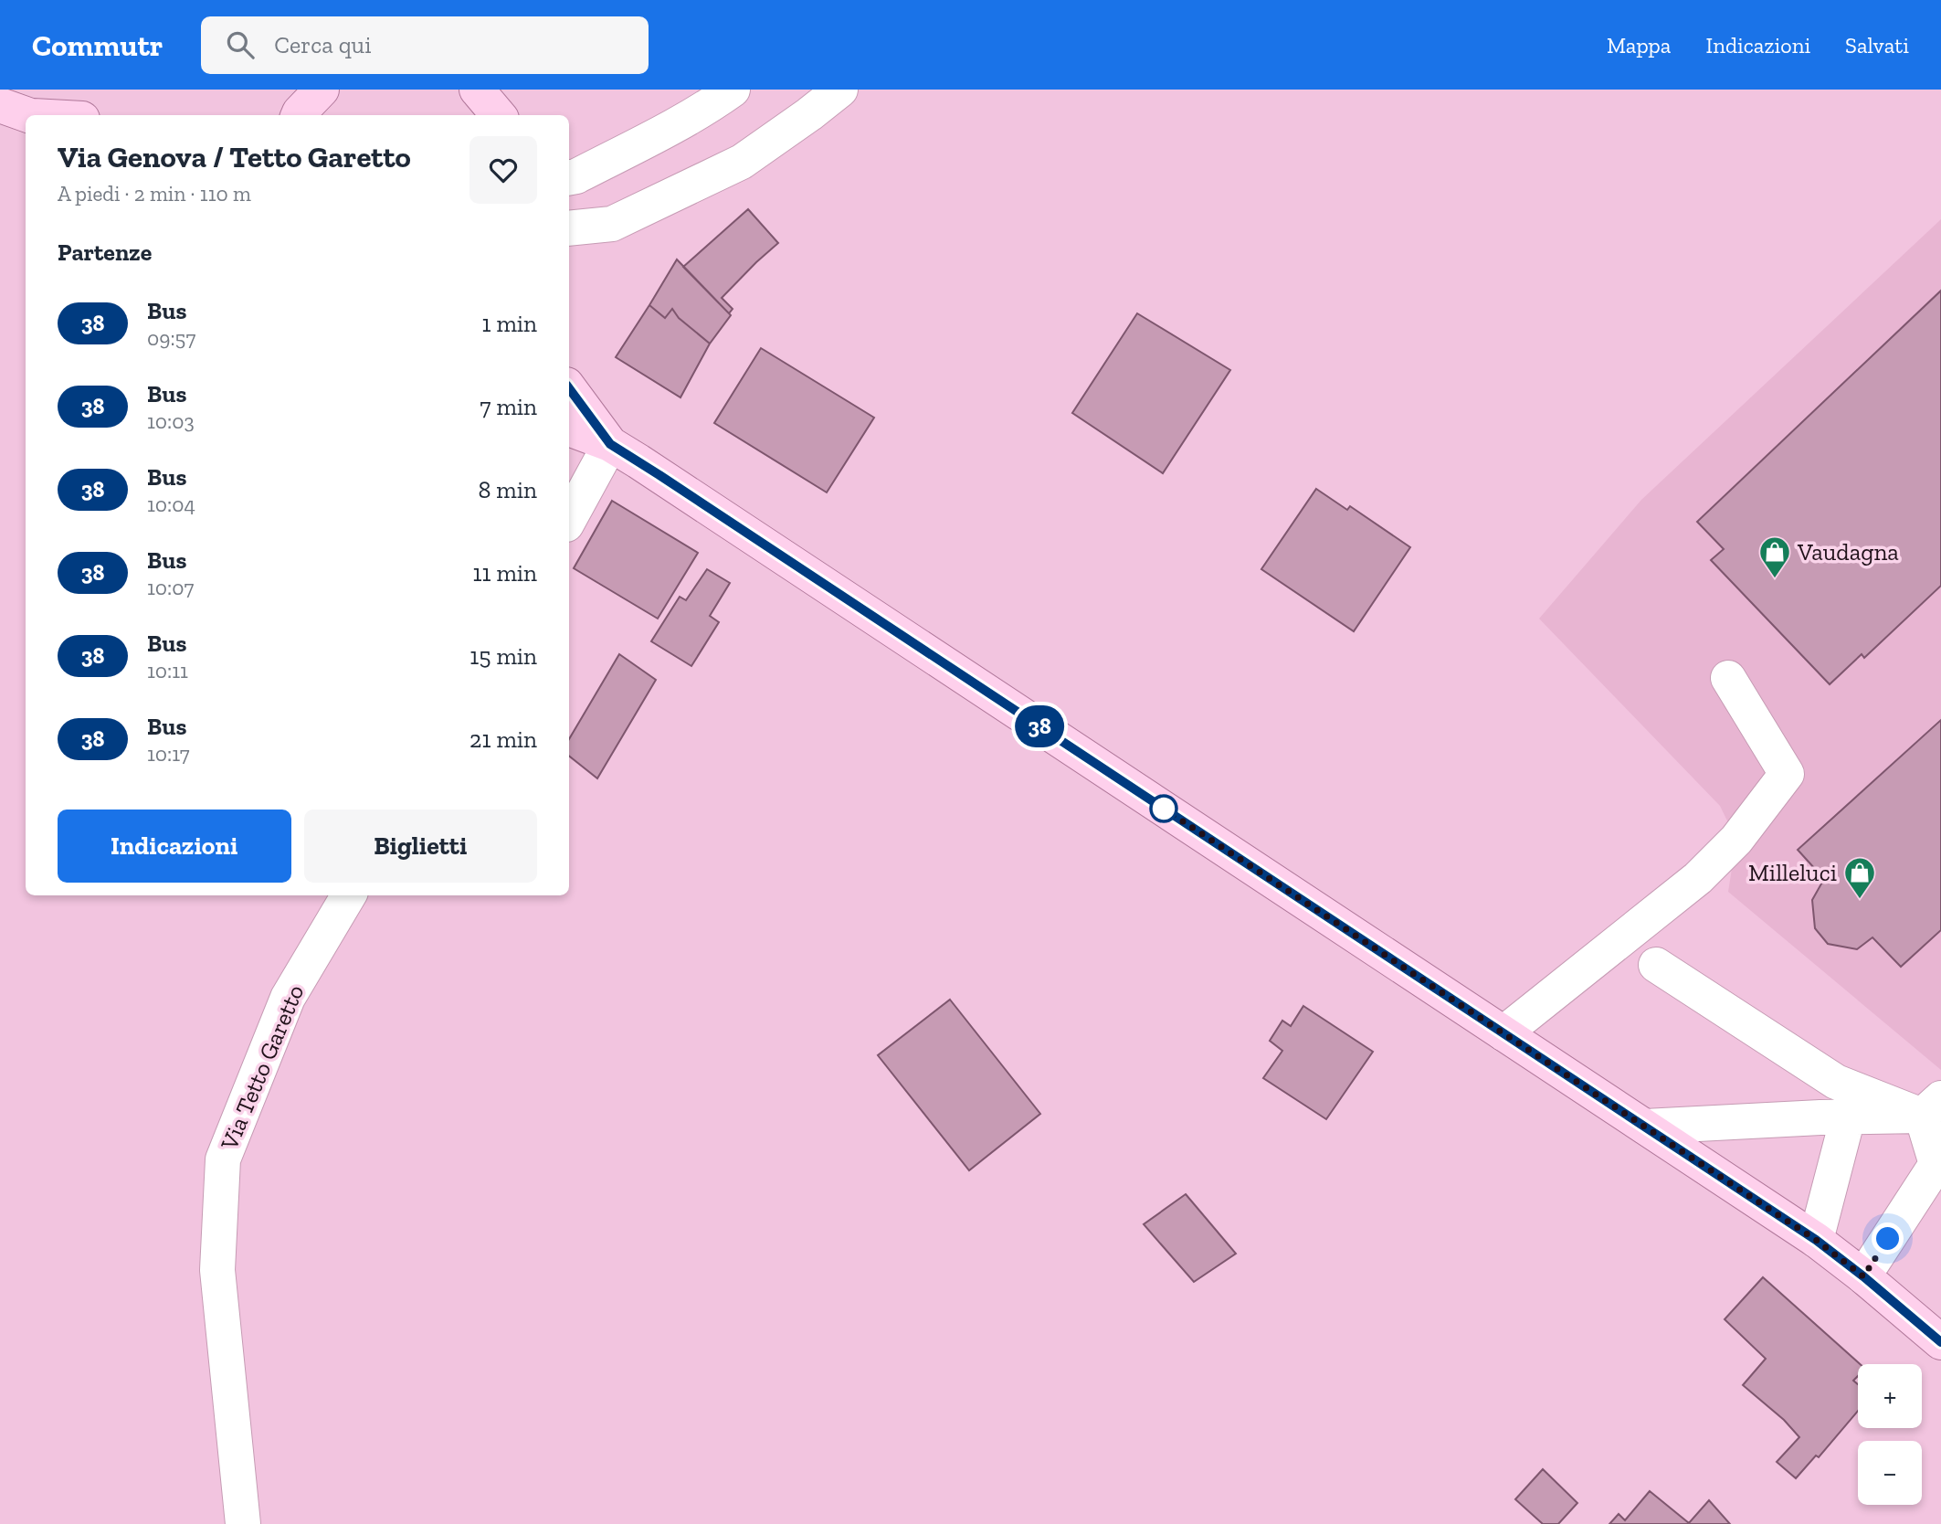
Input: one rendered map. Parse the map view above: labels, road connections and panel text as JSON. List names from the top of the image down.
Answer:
{
  "streets": {
    "street": ["Via Tetto Garetto"]
  },
  "places": {
    "shop": ["Vaudagna", "Milleluci"]
  },
  "lines": ["bus line 38"],
  "page": {
    "header": "Commutr",
    "search": "Cerca qui",
    "nav": ["Mappa", "Indicazioni", "Salvati"],
    "on_map": "38",
    "heading": [
      ["Via Genova / Tetto Garetto", "A piedi · 2 min · 110 m"],
      "Partenze"
    ],
    "list": [
      {
        "mark": "38",
        "name": "Bus",
        "note": "09:57",
        "value": "1 min"
      },
      {
        "mark": "38",
        "name": "Bus",
        "note": "10:03",
        "value": "7 min"
      },
      {
        "mark": "38",
        "name": "Bus",
        "note": "10:04",
        "value": "8 min"
      },
      {
        "mark": "38",
        "name": "Bus",
        "note": "10:07",
        "value": "11 min"
      },
      {
        "mark": "38",
        "name": "Bus",
        "note": "10:11",
        "value": "15 min"
      },
      {
        "mark": "38",
        "name": "Bus",
        "note": "10:17",
        "value": "21 min"
      }
    ],
    "buttons": ["Indicazioni", "Biglietti"],
    "map_buttons": ["+", "−"]
  }
}
